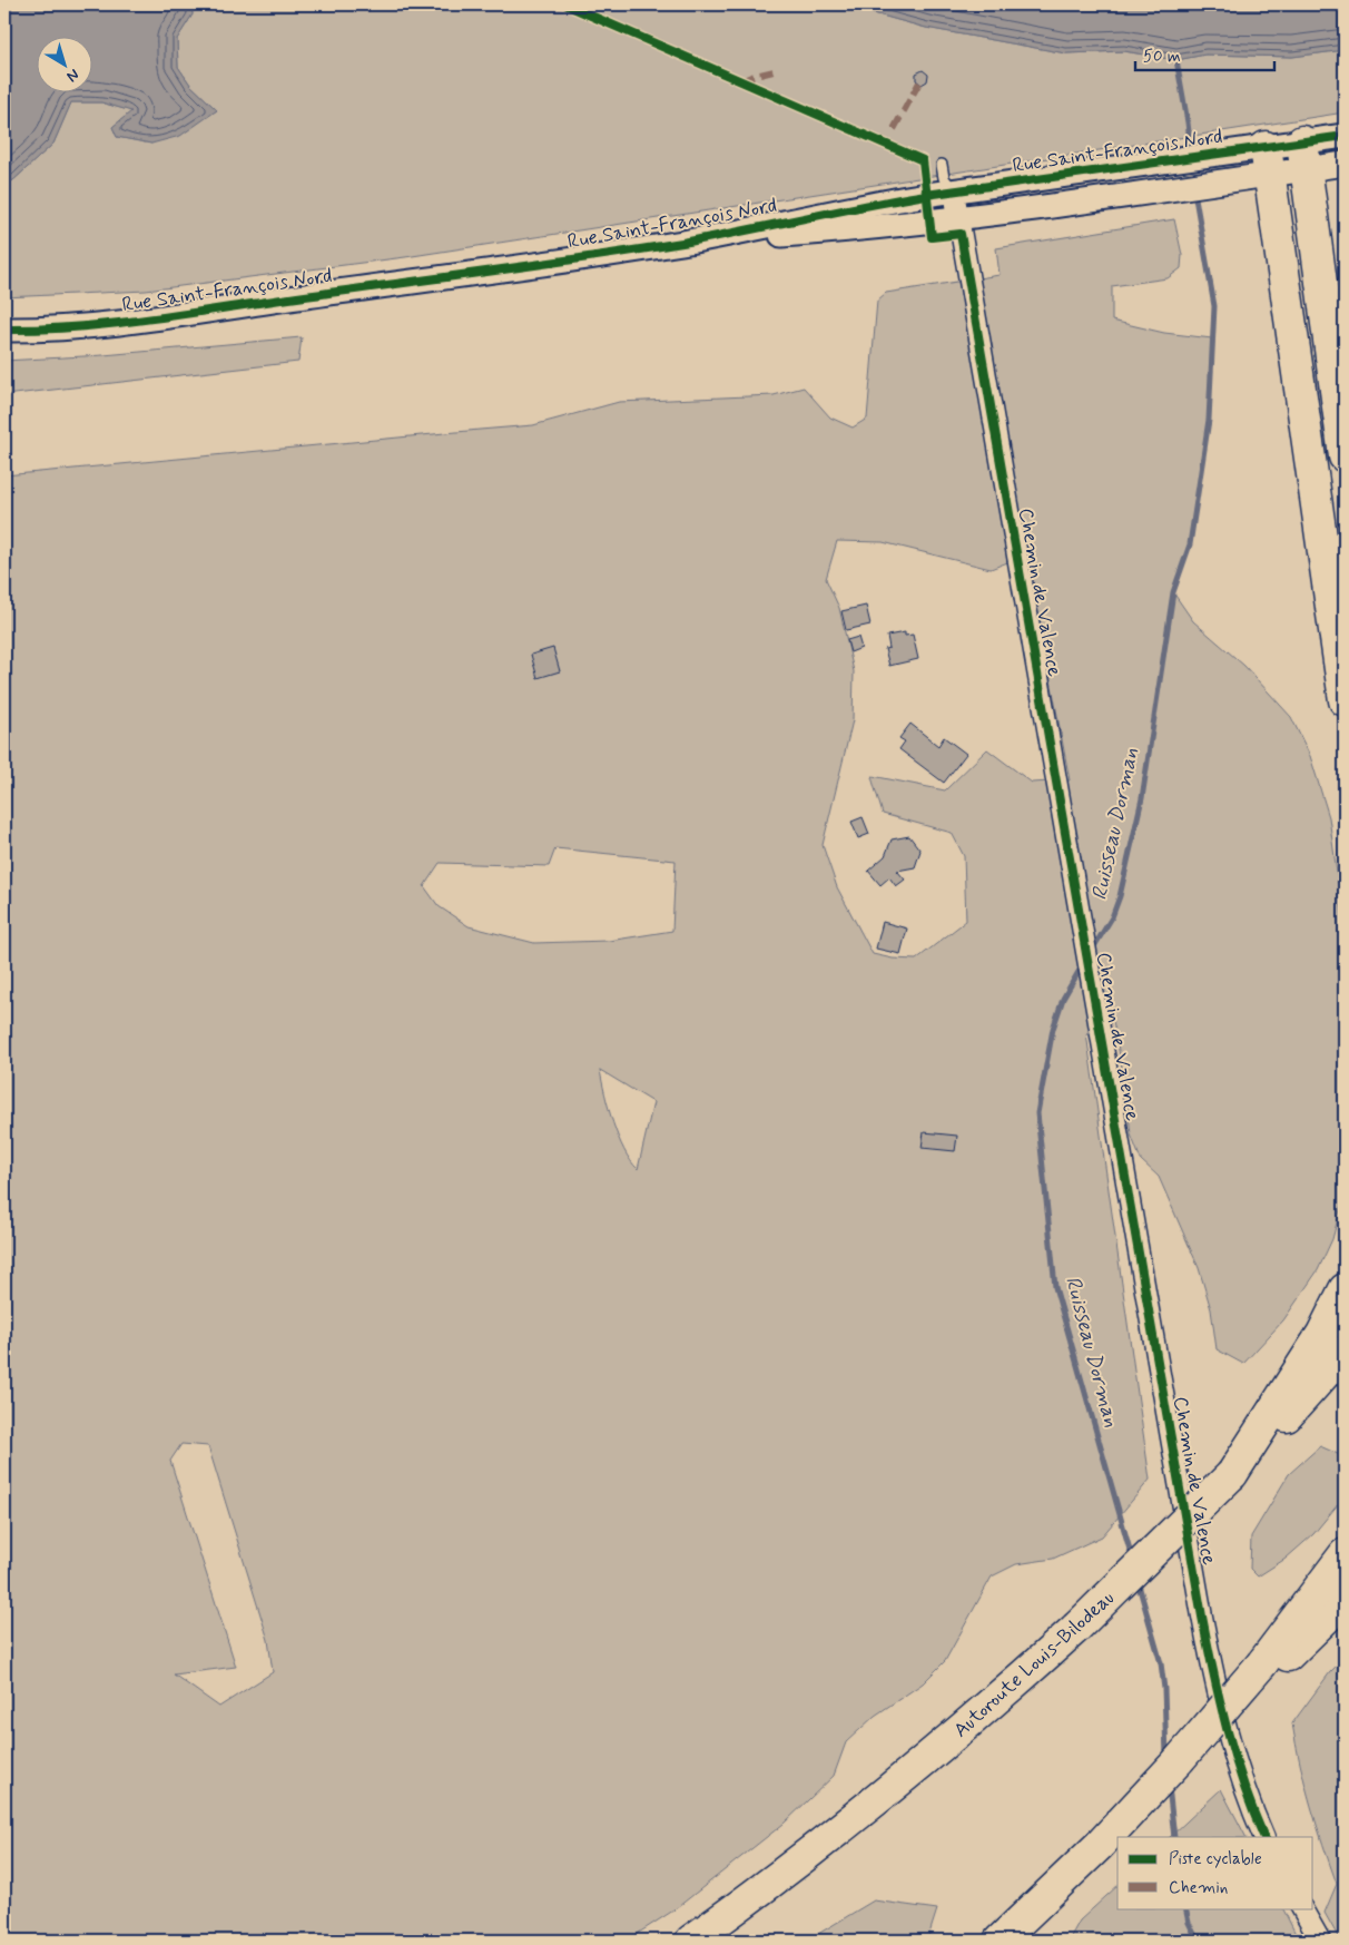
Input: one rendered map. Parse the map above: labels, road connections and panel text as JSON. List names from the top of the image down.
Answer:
{
  "streets": {
    "highway": ["Autoroute Louis-Bilodeau"],
    "street": ["Rue Saint-François Nord", "Chemin de Valence"]
  },
  "crossings": [
    ["Rue Saint-François Nord", "Chemin de Valence"]
  ],
  "water": ["Ruisseau Dorman"],
  "legend": ["Piste cyclable", "Chemin"],
  "scale_bar": "50 m",
  "north": "bottom right"
}
